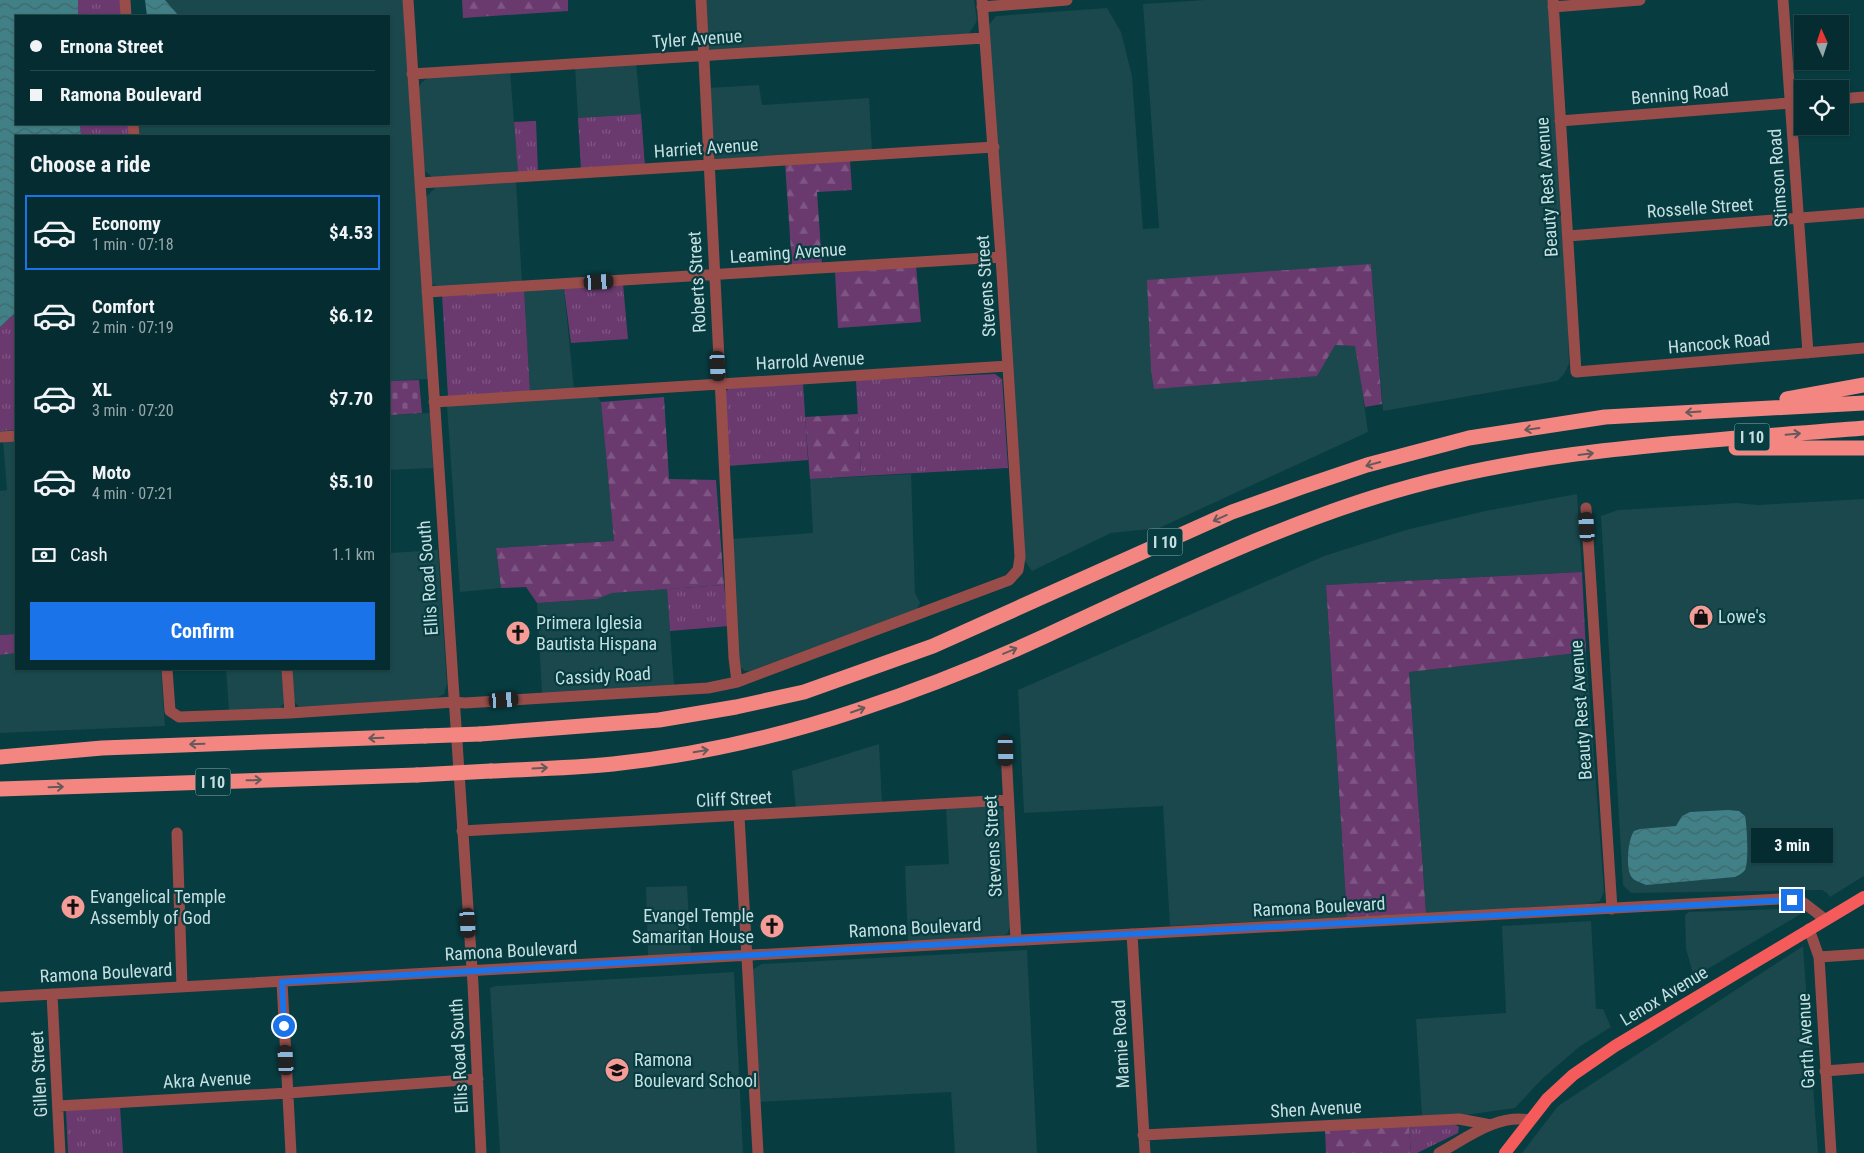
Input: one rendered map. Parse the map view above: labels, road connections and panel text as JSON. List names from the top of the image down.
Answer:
{
  "streets": {
    "highway": ["I 10"],
    "main road": ["Lenox Avenue"],
    "street": [
      "Tyler Avenue",
      "Benning Road",
      "Harriet Avenue",
      "Stimson Road",
      "Beauty Rest Avenue",
      "Rosselle Street",
      "Leaming Avenue",
      "Roberts Street",
      "Stevens Street",
      "Hancock Road",
      "Harrold Avenue",
      "Ellis Road South",
      "Cassidy Road",
      "Cliff Street",
      "Ramona Boulevard",
      "Garth Avenue",
      "Mamie Road",
      "Gillen Street",
      "Akra Avenue",
      "Shen Avenue"
    ]
  },
  "crossings": [
    ["Tyler Avenue", "Roberts Street"],
    ["Tyler Avenue", "Stevens Street"],
    ["Tyler Avenue", "Ellis Road South"],
    ["Benning Road", "Stimson Road"],
    ["Benning Road", "Beauty Rest Avenue"],
    ["Harriet Avenue", "Roberts Street"],
    ["Harriet Avenue", "Stevens Street"],
    ["Harriet Avenue", "Ellis Road South"],
    ["Stimson Road", "Rosselle Street"],
    ["Stimson Road", "Hancock Road"],
    ["Beauty Rest Avenue", "Rosselle Street"],
    ["Beauty Rest Avenue", "Hancock Road"],
    ["Beauty Rest Avenue", "Ramona Boulevard"],
    ["Leaming Avenue", "Roberts Street"],
    ["Leaming Avenue", "Stevens Street"],
    ["Leaming Avenue", "Ellis Road South"],
    ["Roberts Street", "Harrold Avenue"],
    ["Roberts Street", "Cassidy Road"],
    ["Stevens Street", "Harrold Avenue"],
    ["Stevens Street", "Cassidy Road"],
    ["Stevens Street", "Cliff Street"],
    ["Stevens Street", "Ramona Boulevard"],
    ["Harrold Avenue", "Ellis Road South"],
    ["Ellis Road South", "Cassidy Road"],
    ["Ellis Road South", "Cliff Street"],
    ["Ellis Road South", "Ramona Boulevard"],
    ["Ellis Road South", "Akra Avenue"],
    ["Ramona Boulevard", "Lenox Avenue"],
    ["Ramona Boulevard", "Mamie Road"],
    ["Ramona Boulevard", "Gillen Street"],
    ["Lenox Avenue", "Garth Avenue"],
    ["Mamie Road", "Shen Avenue"],
    ["Gillen Street", "Akra Avenue"]
  ],
  "places": {
    "shop": ["Lowe's"],
    "church": ["Primera Iglesia Bautista Hispana", "Evangelical Temple Assembly of God", "Evangel Temple Samaritan House"],
    "school or university": ["Ramona Boulevard School"]
  },
  "north": "top",
  "page": {
    "banner": ["Ernona Street", "Ramona Boulevard"],
    "heading": "Choose a ride",
    "list": [
      {
        "name": "Economy",
        "note": "1 min · 07:18",
        "value": "$4.53"
      },
      {
        "name": "Comfort",
        "note": "2 min · 07:19",
        "value": "$6.12"
      },
      {
        "name": "XL",
        "note": "3 min · 07:20",
        "value": "$7.70"
      },
      {
        "name": "Moto",
        "note": "4 min · 07:21",
        "value": "$5.10"
      }
    ],
    "pay": ["Cash", "1.1 km"],
    "buttons": "Confirm",
    "bubble": "3 min"
  }
}
